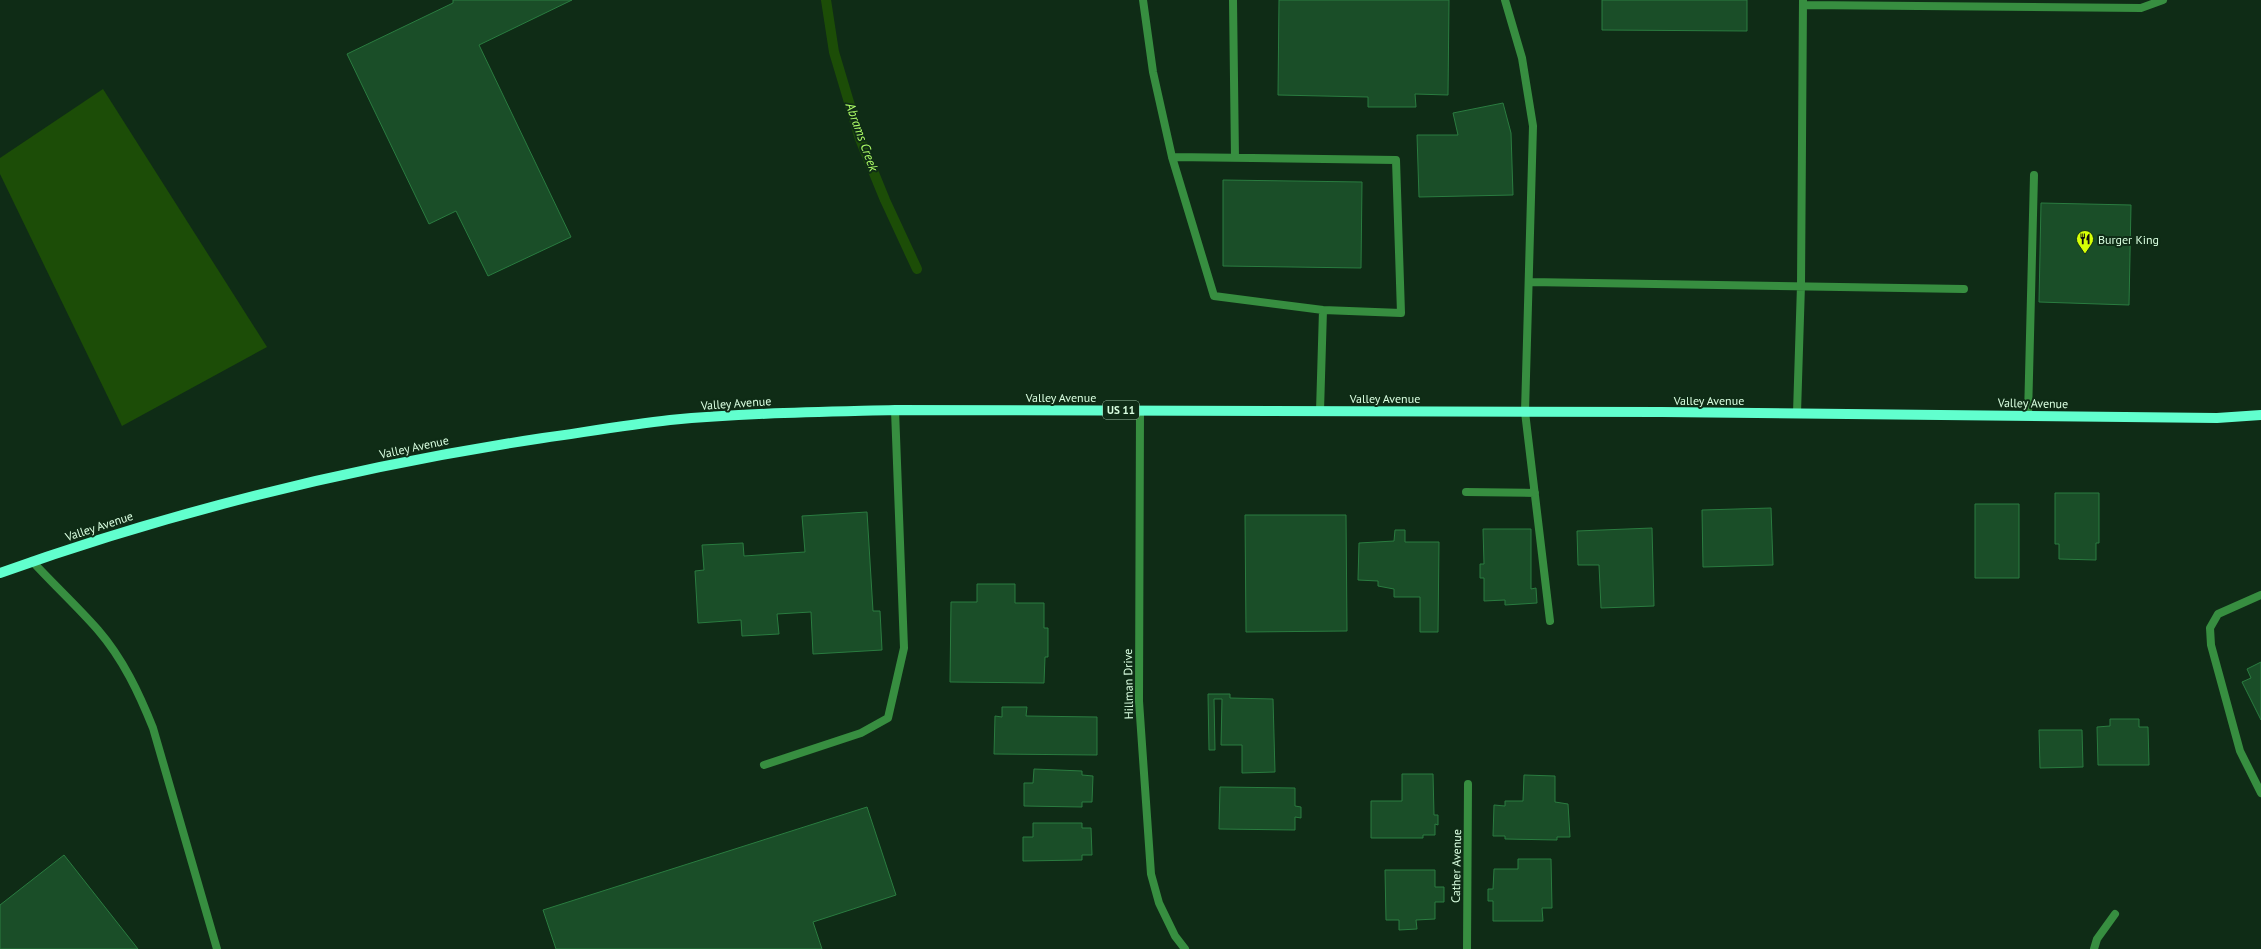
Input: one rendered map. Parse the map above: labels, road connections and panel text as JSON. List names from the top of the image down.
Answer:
{
  "streets": {
    "main road": ["Valley Avenue", "US 11"],
    "street": ["Hillman Drive", "Cather Avenue"]
  },
  "crossings": [
    ["Valley Avenue", "Hillman Drive"]
  ],
  "water": ["Abrams Creek"],
  "places": {
    "restaurant": ["Burger King"]
  }
}
